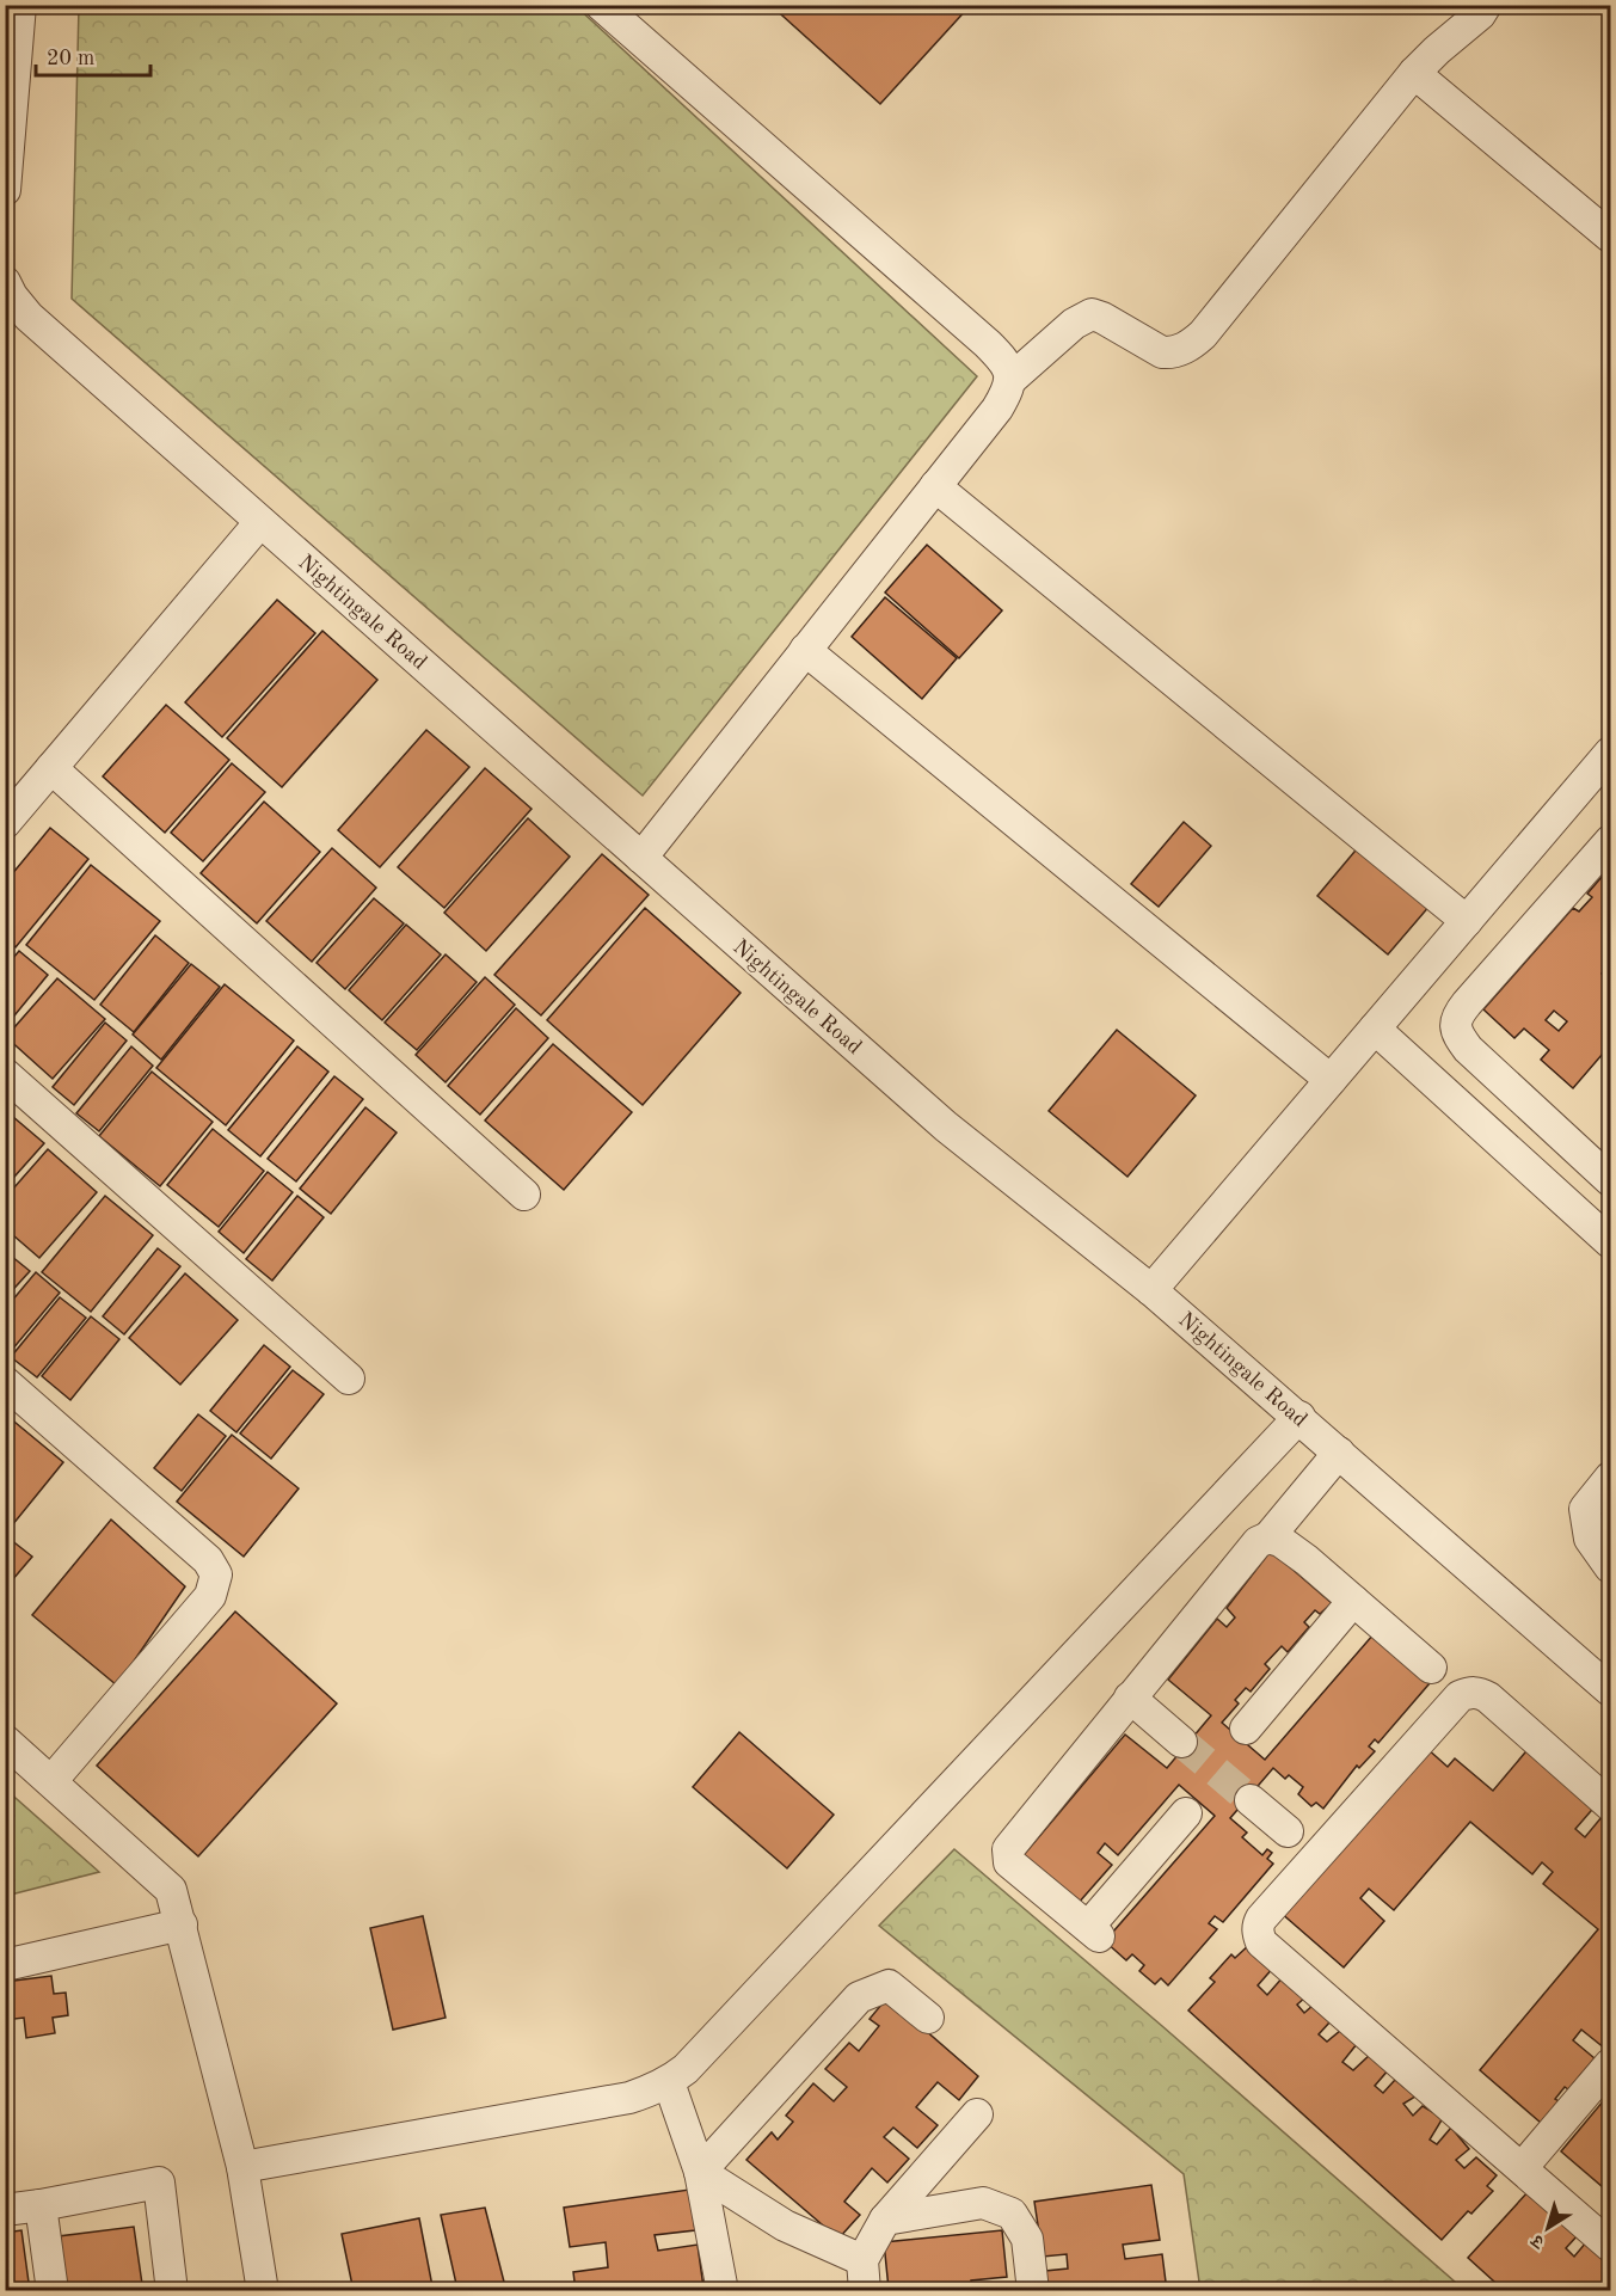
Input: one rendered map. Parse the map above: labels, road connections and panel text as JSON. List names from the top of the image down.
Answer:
{
  "streets": {
    "street": ["Nightingale Road"]
  },
  "scale_bar": "20 m",
  "north": "bottom left"
}
